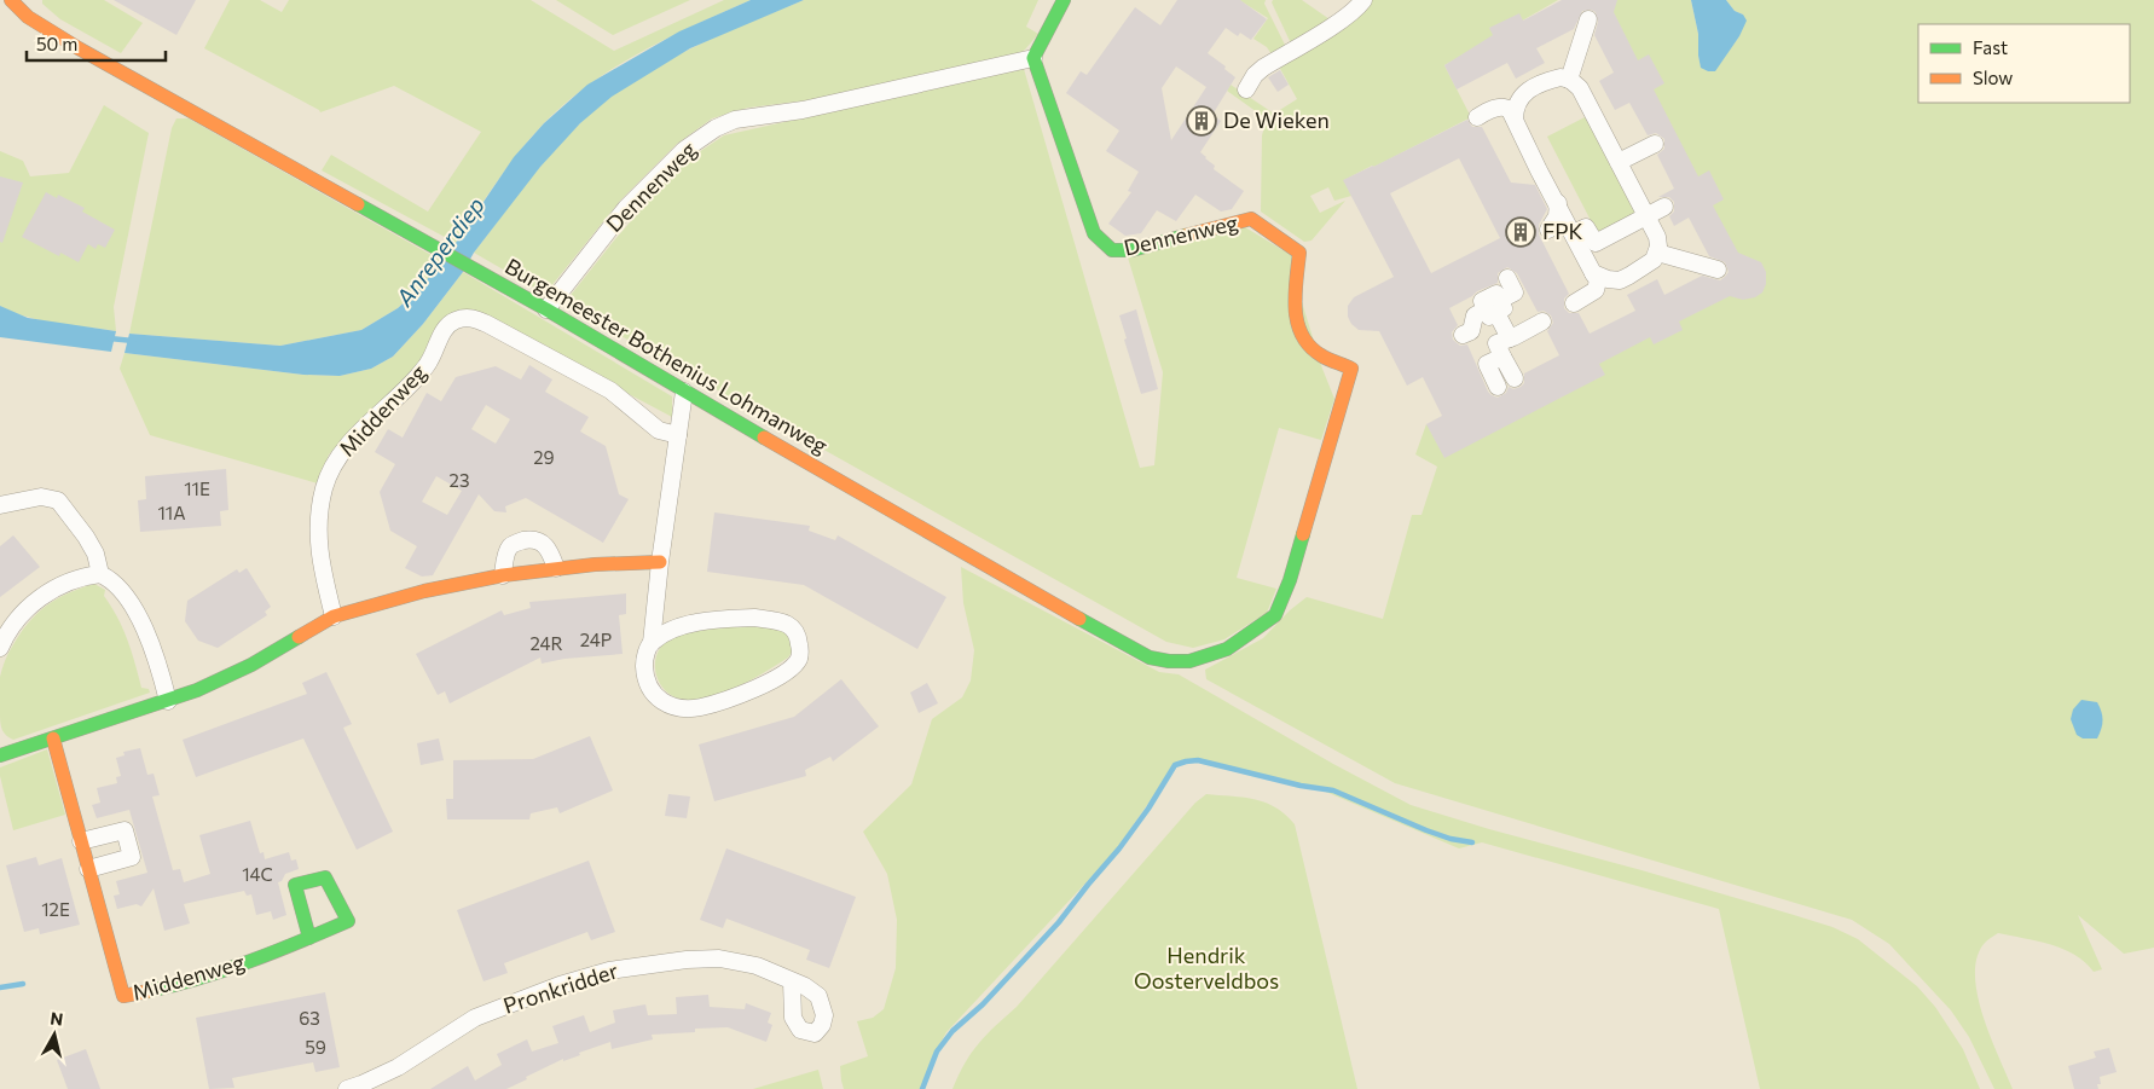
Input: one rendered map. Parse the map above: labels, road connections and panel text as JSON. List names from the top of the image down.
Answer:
{
  "streets": {
    "street": [
      "Dennenweg",
      "Burgemeester Bothenius Lohmanweg",
      "Middenweg",
      "Pronkridder"
    ]
  },
  "crossings": [
    ["Dennenweg", "Burgemeester Bothenius Lohmanweg"]
  ],
  "water": ["Anreperdiep"],
  "parks": ["Hendrik Oosterveldbos"],
  "places": {
    "building": ["De Wieken", "FPK"]
  },
  "house_numbers": [
    "29",
    "23",
    "11E",
    "11A",
    "24P",
    "24R",
    "14C",
    "12E",
    "63",
    "59"
  ],
  "legend": ["Fast", "Slow"],
  "scale_bar": "50 m",
  "north": "top"
}
